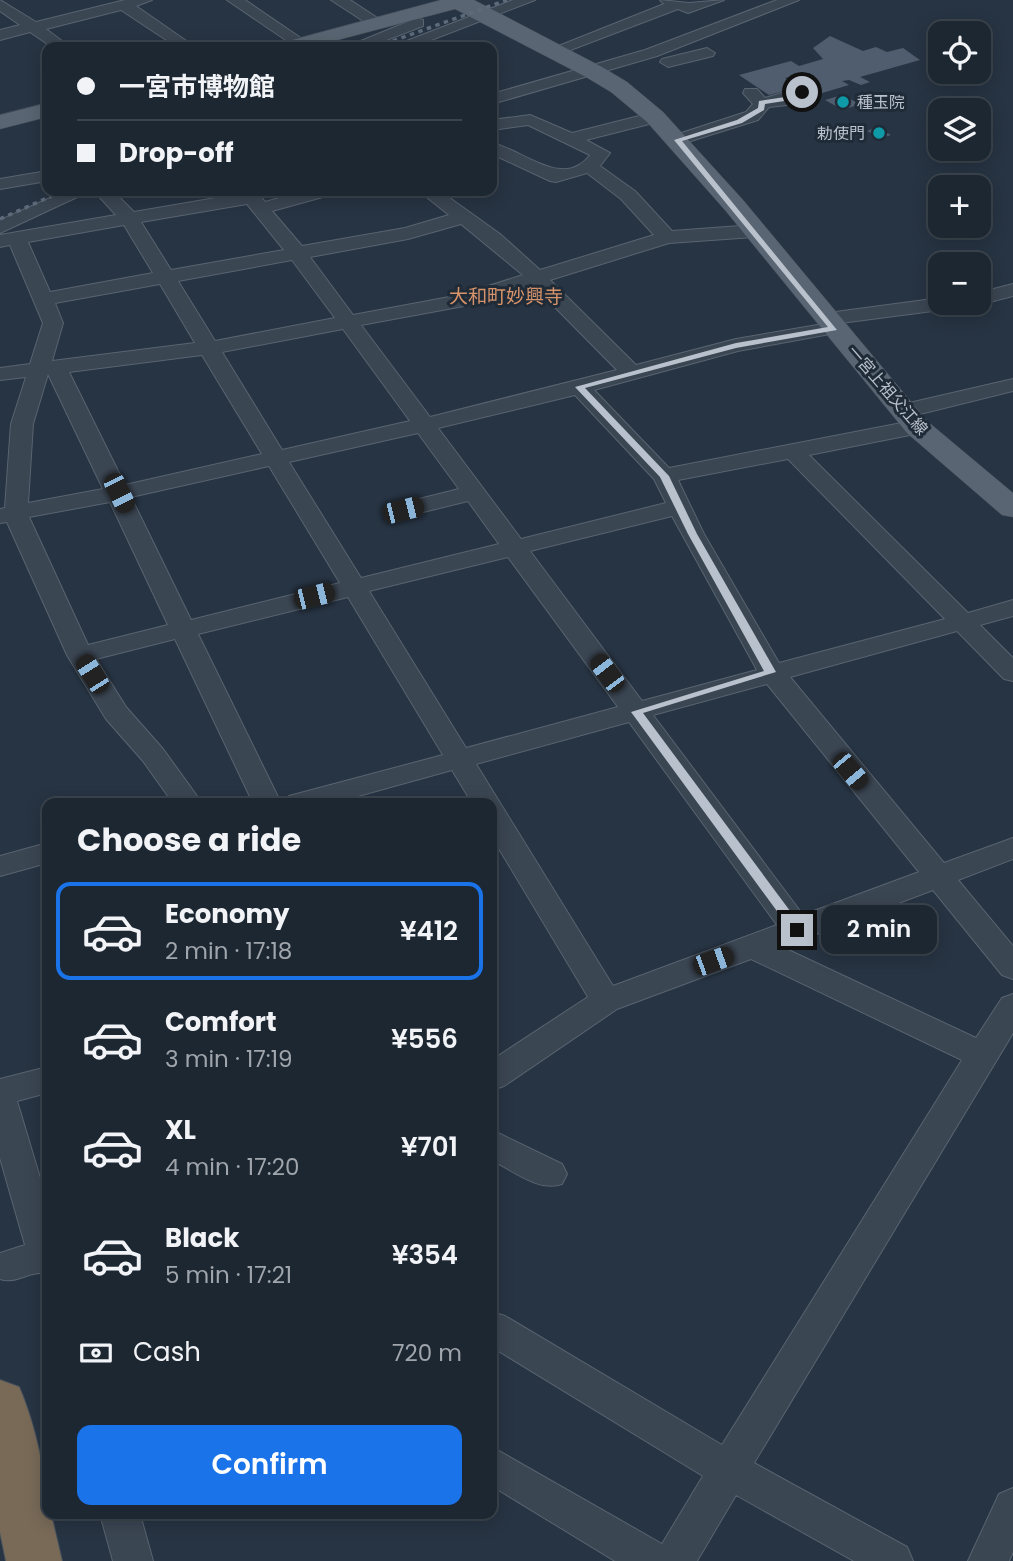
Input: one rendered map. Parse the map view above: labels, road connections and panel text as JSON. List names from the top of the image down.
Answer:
{
  "streets": {
    "main road": ["一宮上祖父江線"]
  },
  "districts": ["大和町妙興寺"],
  "places": ["種玉院", "勅使門"],
  "page": {
    "map_buttons": ["+", "−"],
    "banner": ["一宮市博物館", "Drop-off"],
    "heading": "Choose a ride",
    "list": [
      {
        "name": "Economy",
        "note": "2 min · 17:18",
        "value": "¥412"
      },
      {
        "name": "Comfort",
        "note": "3 min · 17:19",
        "value": "¥556"
      },
      {
        "name": "XL",
        "note": "4 min · 17:20",
        "value": "¥701"
      },
      {
        "name": "Black",
        "note": "5 min · 17:21",
        "value": "¥354"
      }
    ],
    "bubble": "2 min",
    "pay": ["Cash", "720 m"],
    "buttons": "Confirm"
  }
}
